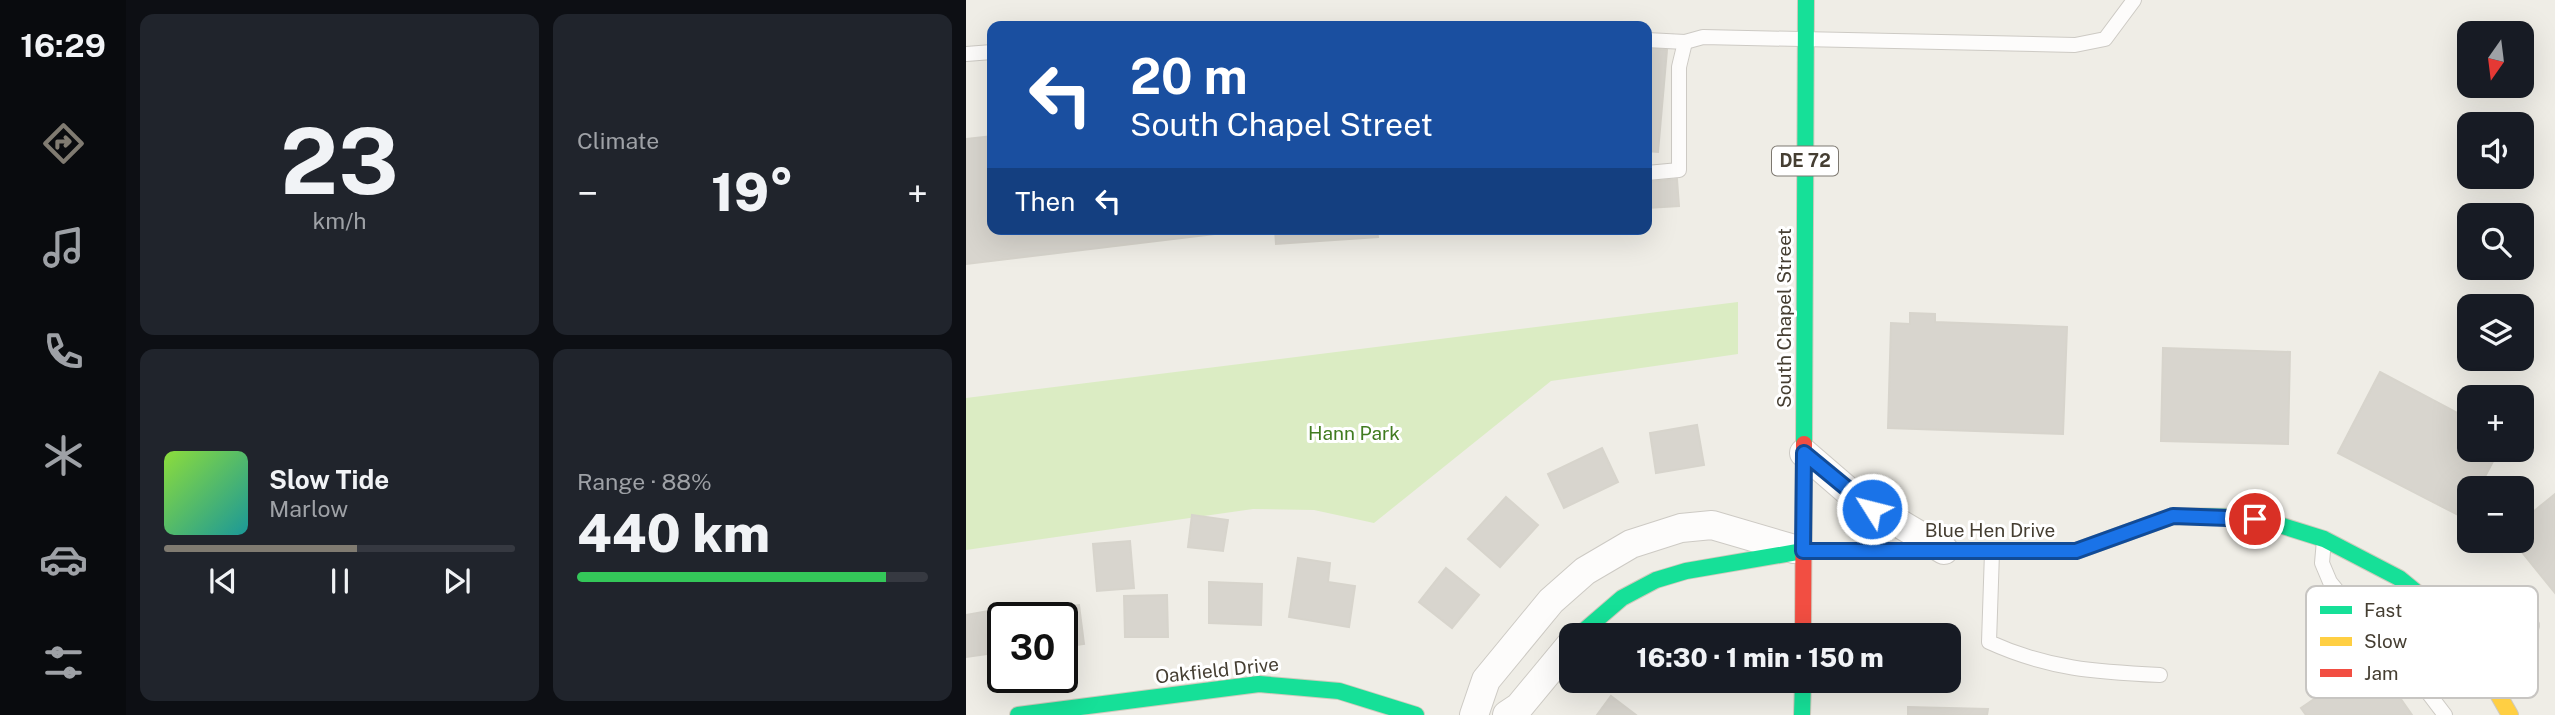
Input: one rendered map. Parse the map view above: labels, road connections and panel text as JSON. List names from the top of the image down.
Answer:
{
  "streets": {
    "street": [
      "DE 72",
      "South Chapel Street",
      "Blue Hen Drive",
      "Oakfield Drive"
    ]
  },
  "crossings": [
    ["South Chapel Street", "Blue Hen Drive"]
  ],
  "parks": ["Hann Park"],
  "legend": ["Fast", "Slow", "Jam"],
  "north": "bottom",
  "page": {
    "tabs": "16:29",
    "tile": [
      ["23", "km/h"],
      "Climate",
      ["Range · 88%", "440 km"]
    ],
    "map_buttons": ["+", "−"],
    "turn": ["20 m", "South Chapel Street"],
    "heat": ["−", "19°", "+"],
    "then": "Then",
    "song": ["Slow Tide", "Marlow"],
    "limit": "30",
    "trip": "16:30 · 1 min · 150 m"
  }
}
